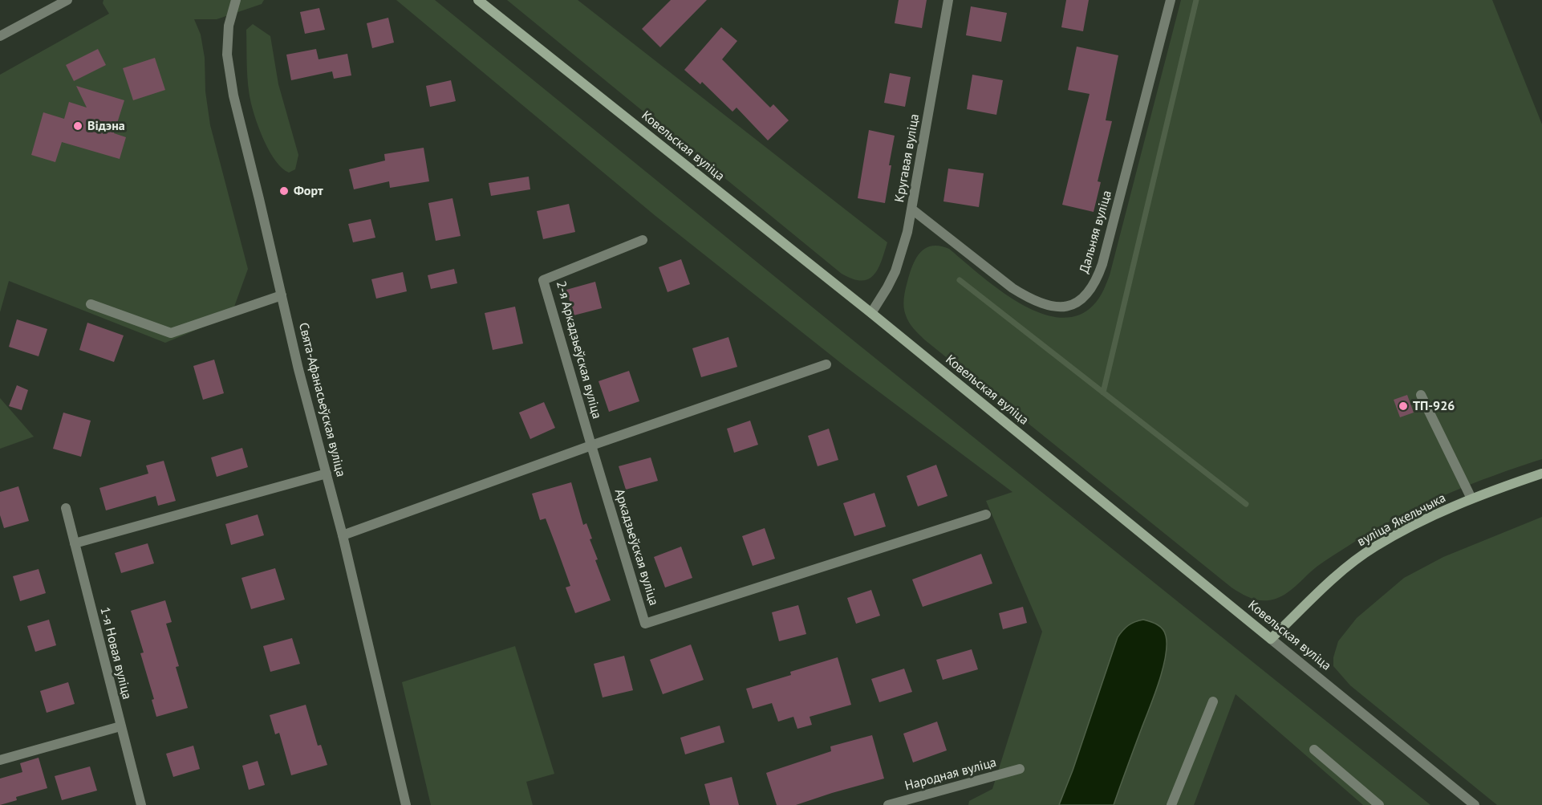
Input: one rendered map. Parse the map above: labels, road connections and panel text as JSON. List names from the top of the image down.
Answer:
{
  "streets": {
    "main road": ["Ковельская вуліца", "вуліца Якельчыка"],
    "street": [
      "Кругавая вуліца",
      "Дальняя вуліца",
      "2-я Аркадзьеўская вуліца",
      "Свята-Афанасьеўская вуліца",
      "Аркадзьеўская вуліца",
      "1-я Новая вуліца",
      "Народная вуліца"
    ]
  },
  "crossings": [
    ["Ковельская вуліца", "Кругавая вуліца"],
    ["Ковельская вуліца", "вуліца Якельчыка"],
    ["Кругавая вуліца", "Дальняя вуліца"],
    ["2-я Аркадзьеўская вуліца", "Аркадзьеўская вуліца"]
  ],
  "places": ["Відэна", "Форт", "ТП-926"]
}
